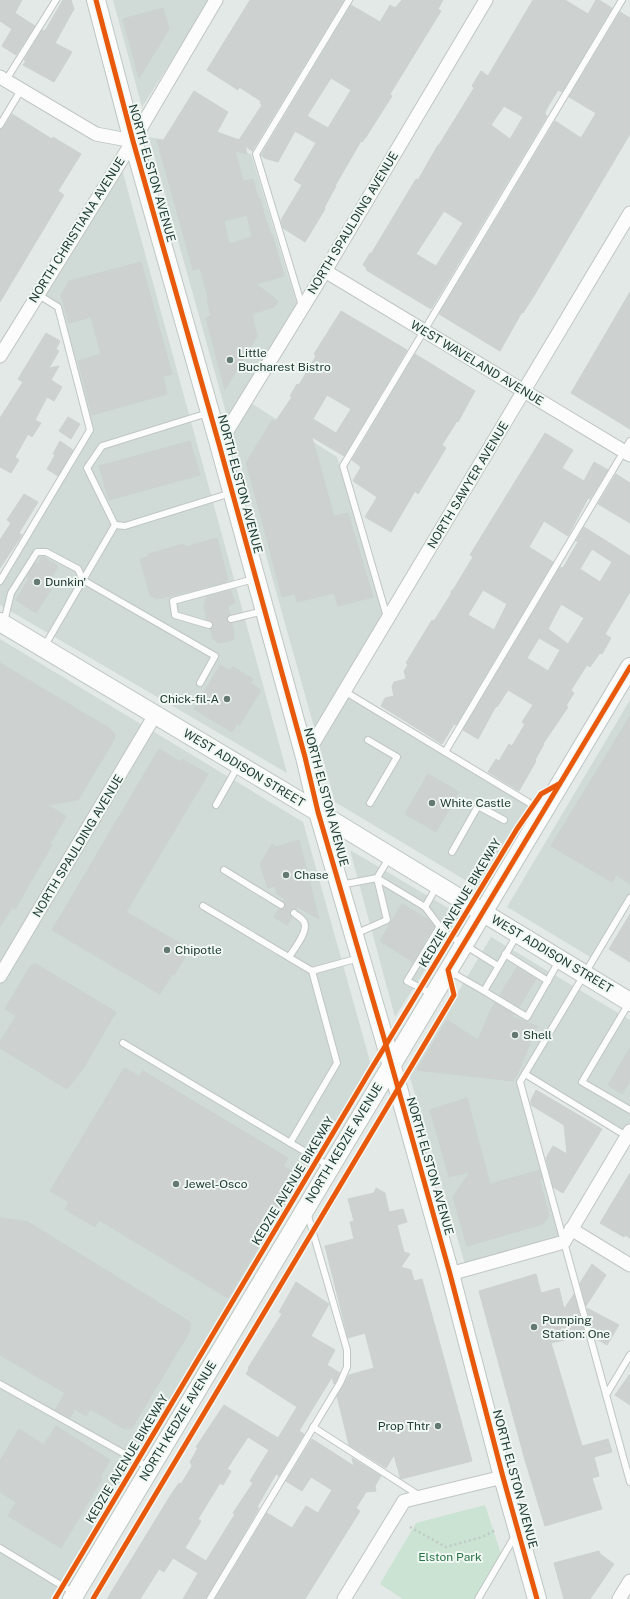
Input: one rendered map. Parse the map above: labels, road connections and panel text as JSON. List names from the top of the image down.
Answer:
{
  "streets": {
    "main road": ["NORTH ELSTON AVENUE", "WEST ADDISON STREET", "NORTH KEDZIE AVENUE"],
    "street": [
      "NORTH SPAULDING AVENUE",
      "NORTH CHRISTIANA AVENUE",
      "WEST WAVELAND AVENUE",
      "NORTH SAWYER AVENUE"
    ],
    "cycle path": ["KEDZIE AVENUE BIKEWAY"]
  },
  "crossings": [
    ["NORTH ELSTON AVENUE", "NORTH SPAULDING AVENUE"],
    ["NORTH ELSTON AVENUE", "NORTH CHRISTIANA AVENUE"],
    ["NORTH ELSTON AVENUE", "NORTH SAWYER AVENUE"],
    ["NORTH ELSTON AVENUE", "WEST ADDISON STREET"],
    ["NORTH ELSTON AVENUE", "NORTH KEDZIE AVENUE"],
    ["NORTH SPAULDING AVENUE", "WEST WAVELAND AVENUE"],
    ["NORTH SPAULDING AVENUE", "WEST ADDISON STREET"],
    ["WEST WAVELAND AVENUE", "NORTH SAWYER AVENUE"],
    ["WEST ADDISON STREET", "NORTH KEDZIE AVENUE"]
  ],
  "parks": ["Elston Park"],
  "places": [
    "Little Bucharest Bistro",
    "Dunkin'",
    "Chick-fil-A",
    "White Castle",
    "Chase",
    "Chipotle",
    "Shell",
    "Jewel-Osco",
    "Pumping Station: One",
    "Prop Thtr"
  ]
}
